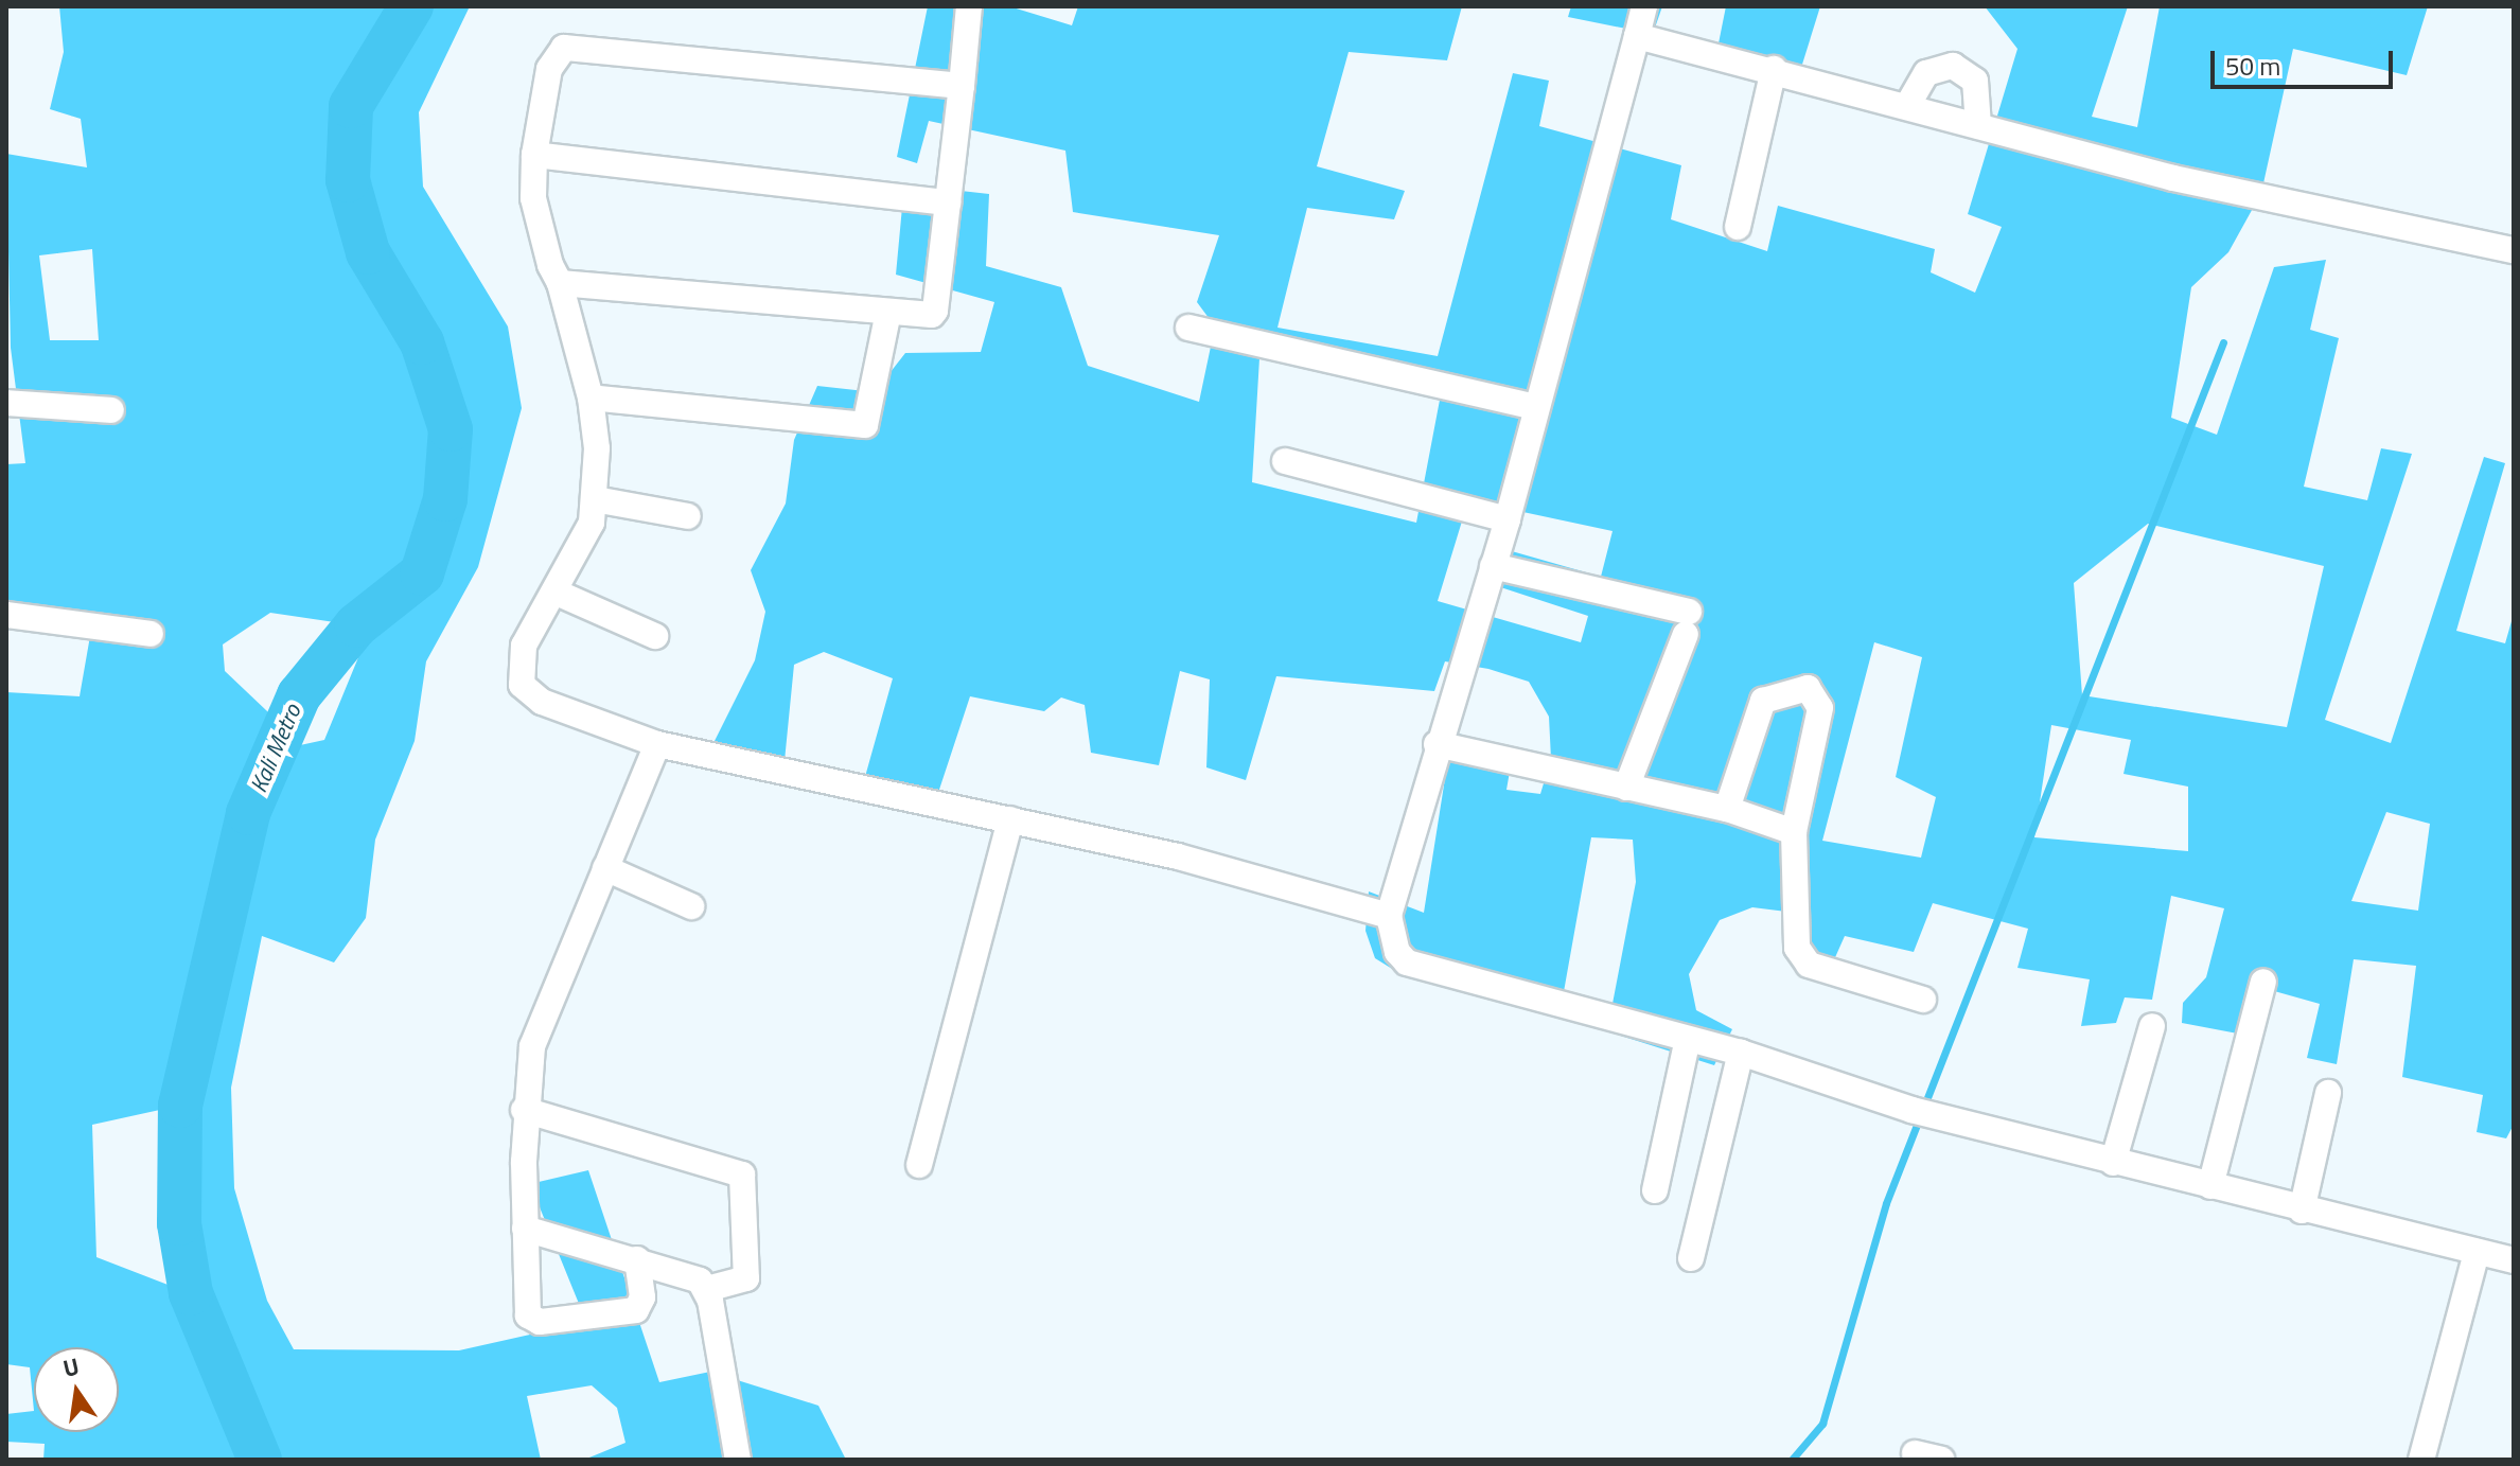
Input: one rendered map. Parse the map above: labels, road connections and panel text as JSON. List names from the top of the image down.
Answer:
{
  "water": ["Kali Metro"],
  "scale_bar": "50 m",
  "north": "top"
}
